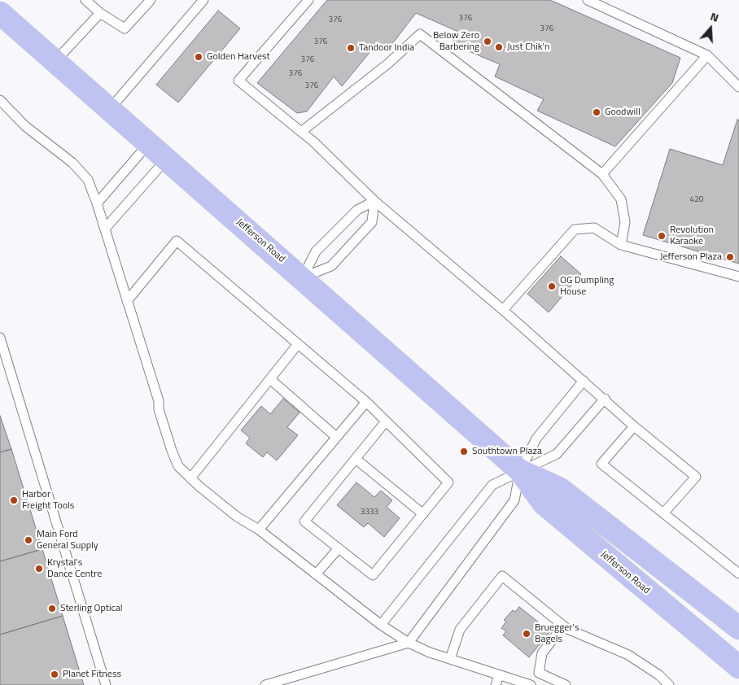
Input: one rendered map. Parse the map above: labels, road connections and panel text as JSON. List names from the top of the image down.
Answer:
{
  "streets": {
    "main road": ["Jefferson Road"]
  },
  "places": [
    "Below Zero Barbering",
    "Just Chik'n",
    "Tandoor India",
    "Golden Harvest",
    "Goodwill",
    "Revolution Karaoke",
    "Jefferson Plaza",
    "OG Dumpling House",
    "Southtown Plaza",
    "Harbor Freight Tools",
    "Main Ford General Supply",
    "Krystal's Dance Centre",
    "Sterling Optical",
    "Bruegger's Bagels",
    "Planet Fitness"
  ],
  "house_numbers": [
    "376",
    "376",
    "376",
    "376",
    "376",
    "376",
    "376",
    "420",
    "3333"
  ],
  "north": "top"
}
